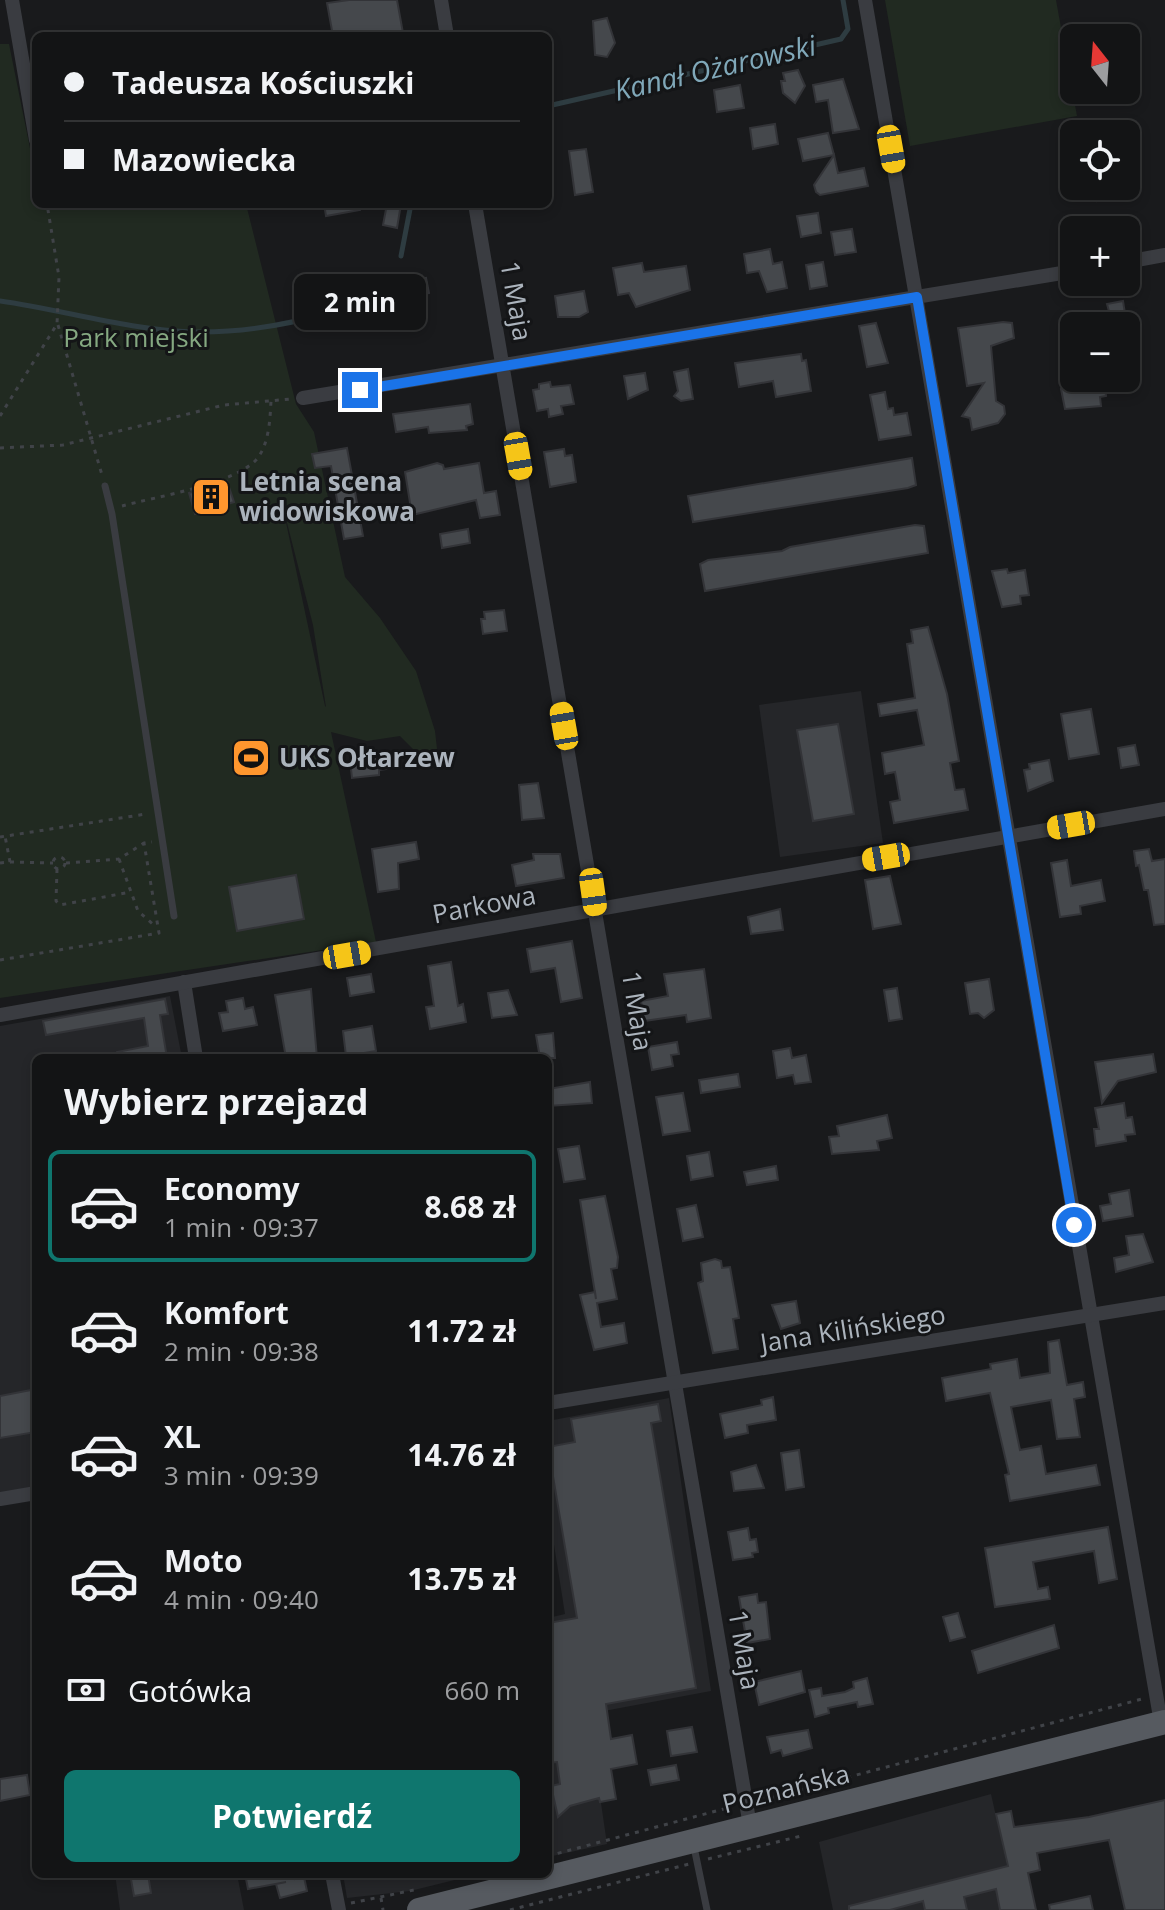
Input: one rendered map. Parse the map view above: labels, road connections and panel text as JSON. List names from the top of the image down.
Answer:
{
  "streets": {
    "main road": ["Poznańska"],
    "street": ["1 Maja", "Parkowa", "Jana Kilińskiego"]
  },
  "crossings": [
    ["1 Maja", "Parkowa"],
    ["1 Maja", "Jana Kilińskiego"],
    ["1 Maja", "Poznańska"]
  ],
  "water": ["Kanał Ożarowski"],
  "parks": ["Park miejski"],
  "places": {
    "building": ["Letnia scena widowiskowa"],
    "sports": ["UKS Ołtarzew"]
  },
  "north": "top",
  "page": {
    "map_buttons": ["+", "−"],
    "banner": ["Tadeusza Kościuszki", "Mazowiecka"],
    "bubble": "2 min",
    "heading": "Wybierz przejazd",
    "list": [
      {
        "name": "Economy",
        "note": "1 min · 09:37",
        "value": "8.68 zł"
      },
      {
        "name": "Komfort",
        "note": "2 min · 09:38",
        "value": "11.72 zł"
      },
      {
        "name": "XL",
        "note": "3 min · 09:39",
        "value": "14.76 zł"
      },
      {
        "name": "Moto",
        "note": "4 min · 09:40",
        "value": "13.75 zł"
      }
    ],
    "pay": ["Gotówka", "660 m"],
    "buttons": "Potwierdź"
  }
}
